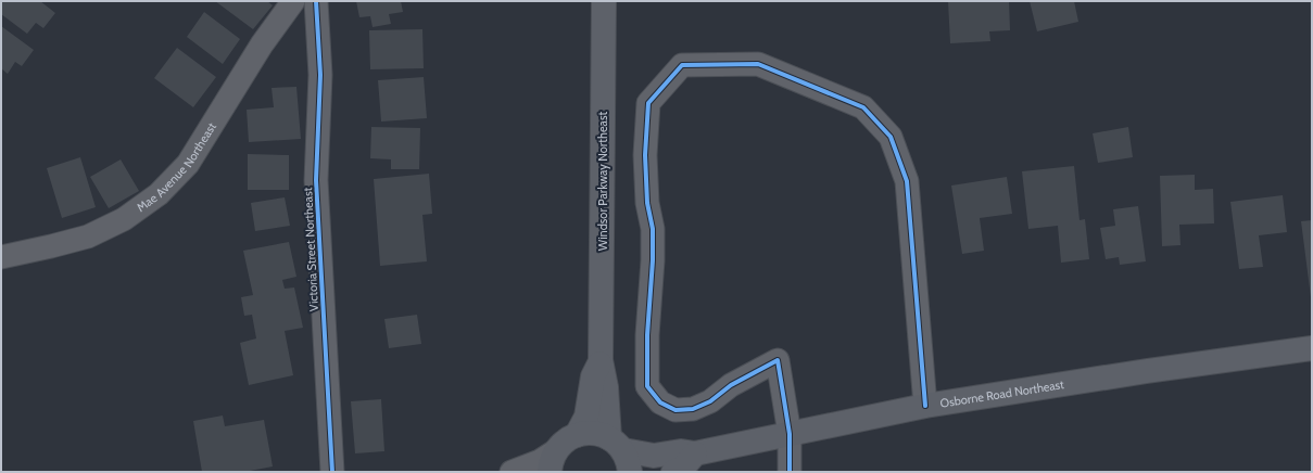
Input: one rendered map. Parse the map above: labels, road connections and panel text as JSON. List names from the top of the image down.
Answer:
{
  "streets": {
    "street": [
      "Mae Avenue Northeast",
      "Windsor Parkway Northeast",
      "Victoria Street Northeast",
      "Osborne Road Northeast"
    ]
  },
  "crossings": [
    ["Windsor Parkway Northeast", "Osborne Road Northeast"]
  ]
}
